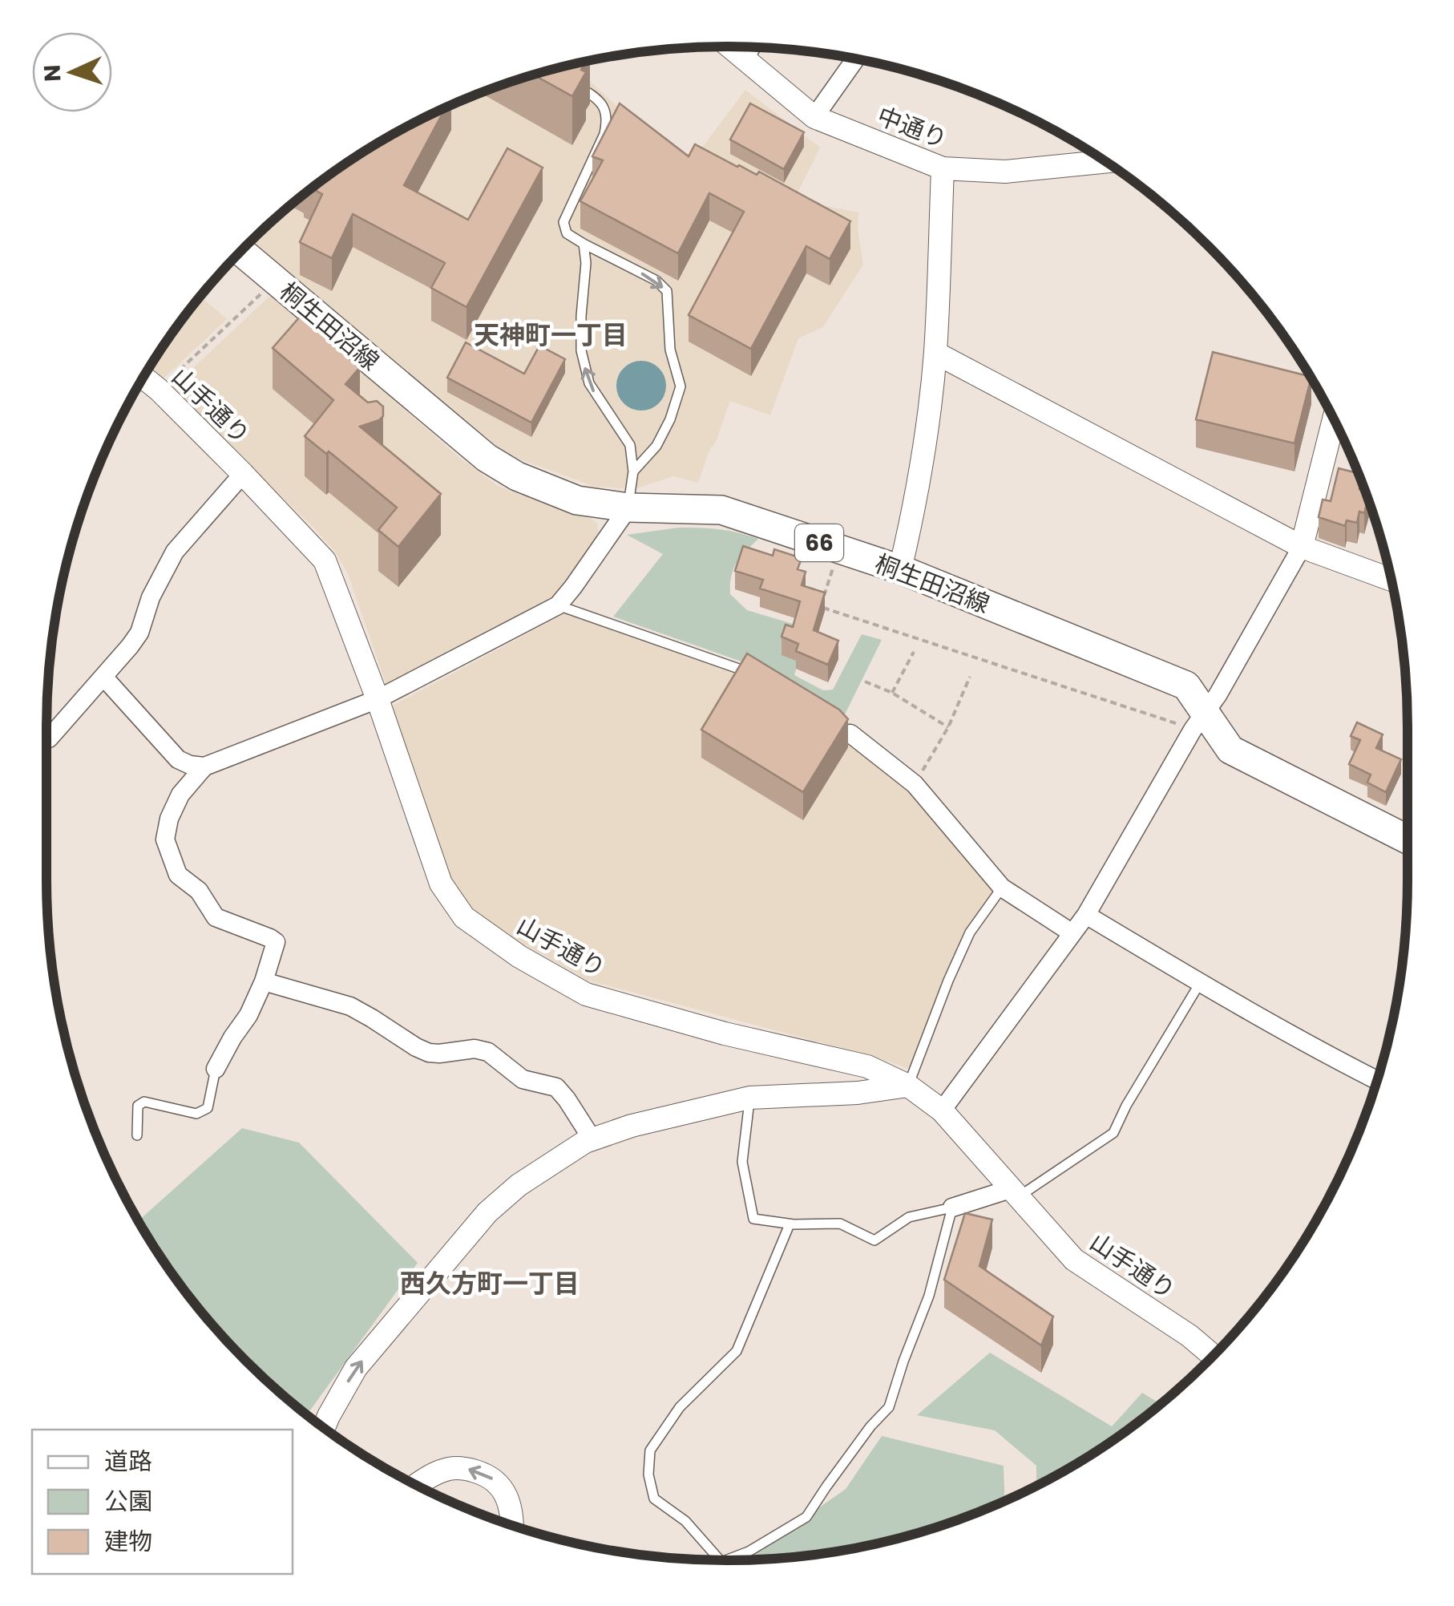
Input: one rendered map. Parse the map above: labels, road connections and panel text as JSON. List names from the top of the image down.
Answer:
{
  "streets": {
    "main road": ["桐生田沼線", "66"],
    "street": ["中通り", "山手通り"]
  },
  "districts": ["天神町一丁目", "西久方町一丁目"],
  "legend": ["道路", "公園", "建物"],
  "north": "left"
}
